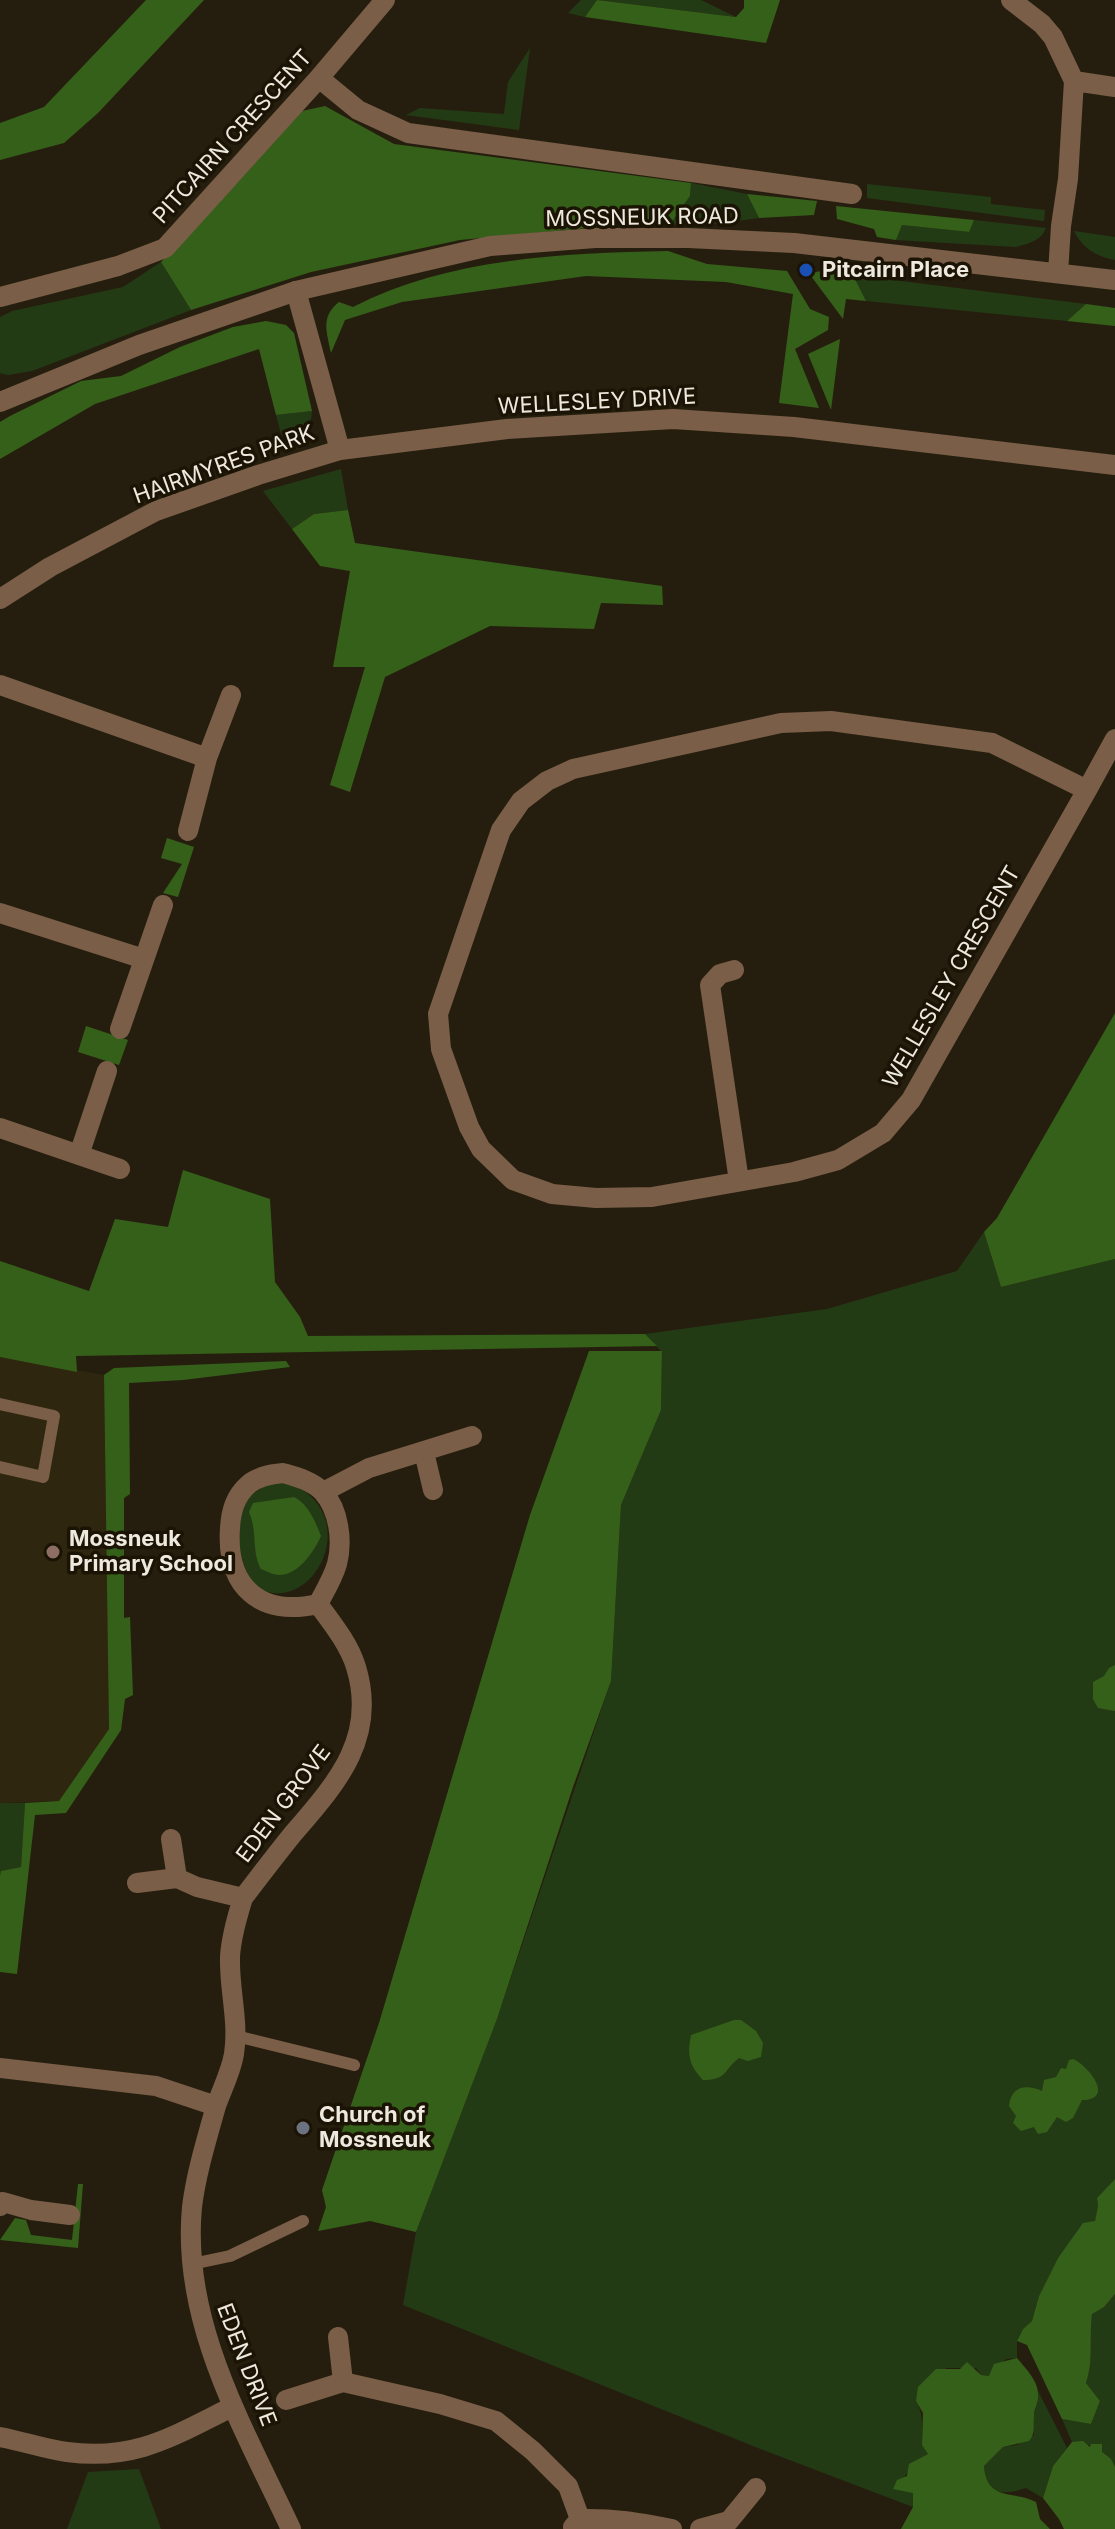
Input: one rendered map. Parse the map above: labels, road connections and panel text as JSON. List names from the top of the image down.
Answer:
{
  "streets": {
    "street": [
      "PITCAIRN CRESCENT",
      "MOSSNEUK ROAD",
      "WELLESLEY DRIVE",
      "HAIRMYRES PARK",
      "WELLESLEY CRESCENT",
      "EDEN GROVE",
      "EDEN DRIVE"
    ]
  },
  "crossings": [
    ["WELLESLEY DRIVE", "HAIRMYRES PARK"],
    ["EDEN GROVE", "EDEN DRIVE"]
  ],
  "places": ["Pitcairn Place", "Mossneuk Primary School", "Church of Mossneuk"]
}
